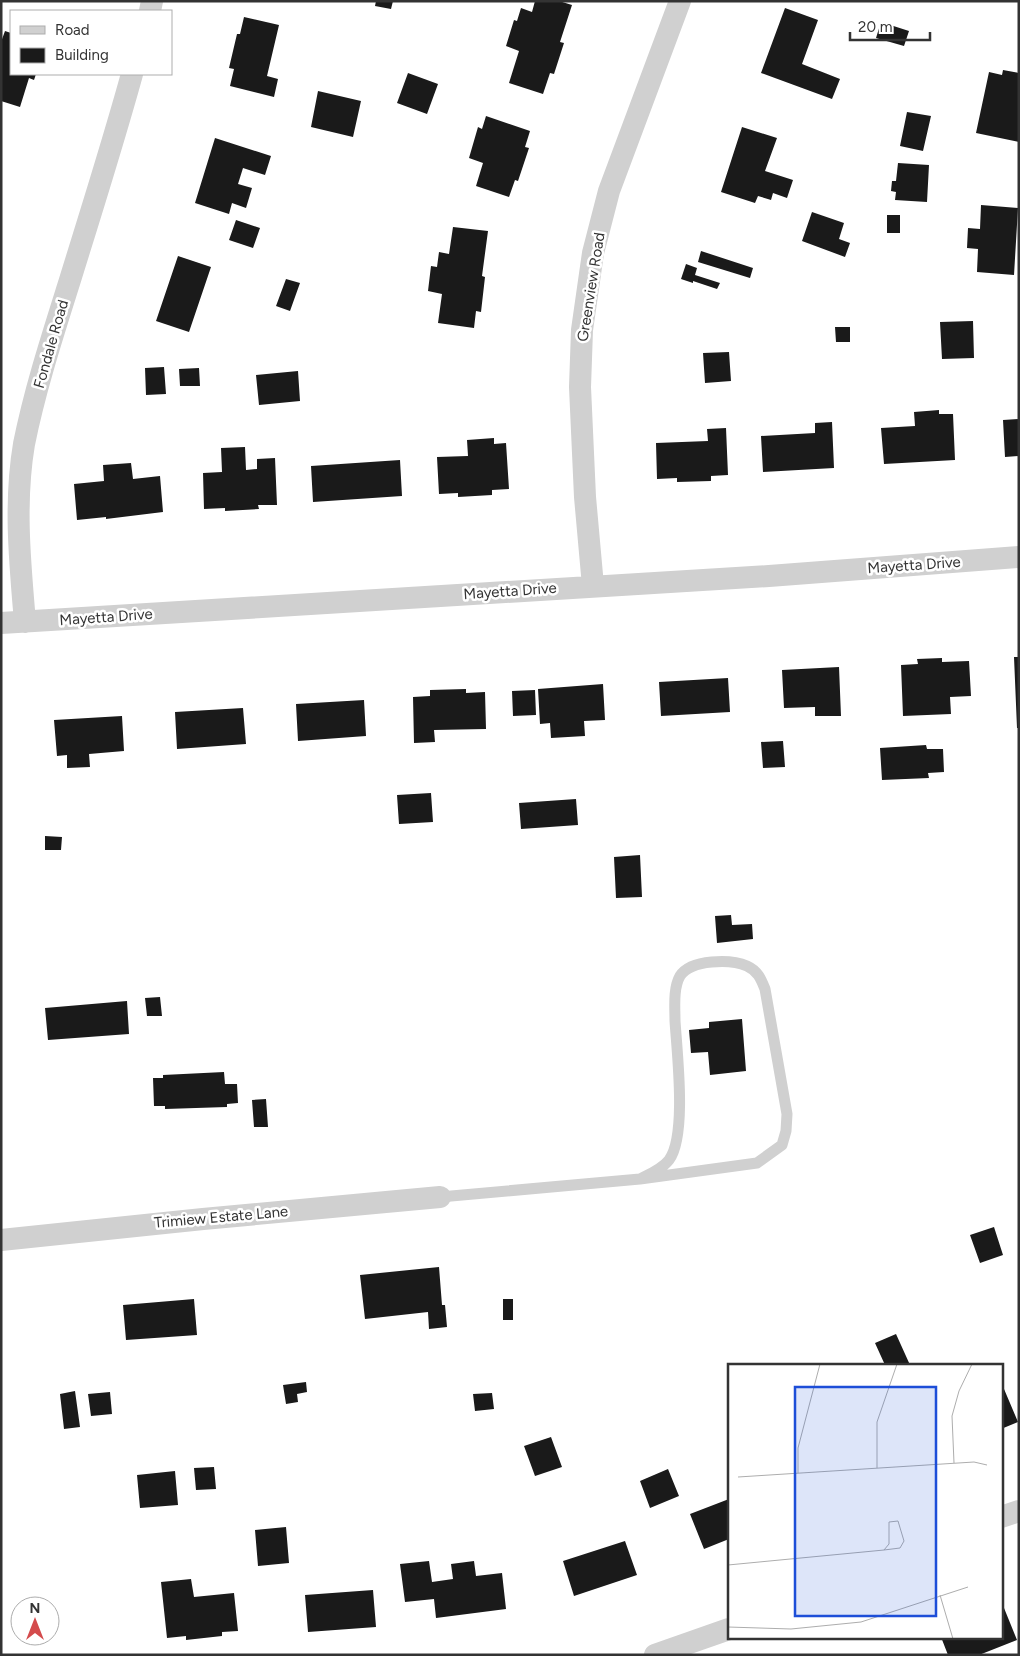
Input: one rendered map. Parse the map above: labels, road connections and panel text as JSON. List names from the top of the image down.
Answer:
{
  "streets": {
    "street": [
      "Greenview Road",
      "Fondale Road",
      "Mayetta Drive",
      "Trimiew Estate Lane"
    ]
  },
  "crossings": [
    ["Greenview Road", "Mayetta Drive"],
    ["Fondale Road", "Mayetta Drive"]
  ],
  "legend": ["Road", "Building"],
  "scale_bar": "20 m",
  "north": "top"
}
